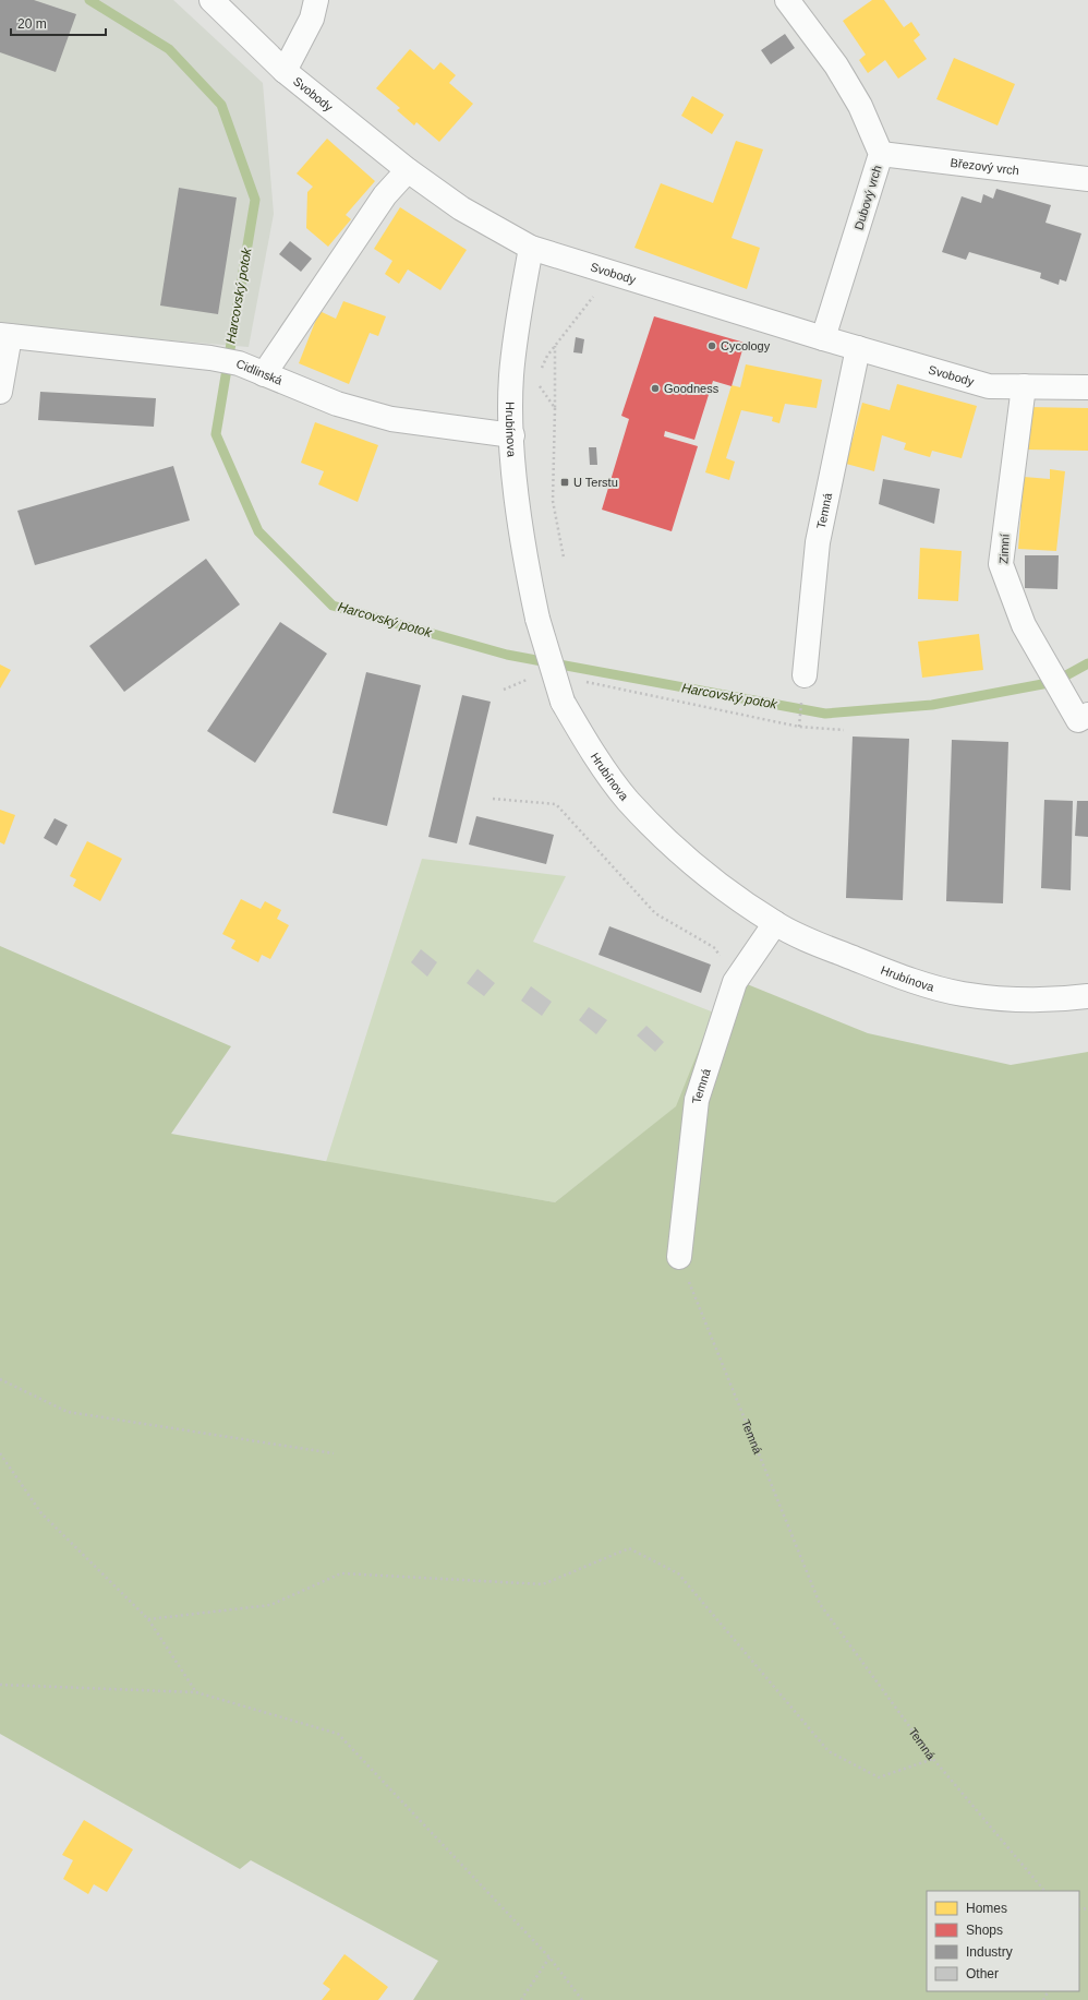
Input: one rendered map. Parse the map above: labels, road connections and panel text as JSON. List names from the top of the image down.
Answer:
{
  "streets": {
    "street": [
      "Svobody",
      "Březový vrch",
      "Dubový vrch",
      "Cidlinská",
      "Hrubínova",
      "Temná",
      "Zimní"
    ]
  },
  "crossings": [
    ["Svobody", "Dubový vrch"],
    ["Svobody", "Hrubínova"],
    ["Svobody", "Temná"],
    ["Svobody", "Zimní"],
    ["Březový vrch", "Dubový vrch"],
    ["Cidlinská", "Hrubínova"],
    ["Hrubínova", "Temná"]
  ],
  "water": ["Harcovský potok"],
  "places": {
    "other": ["Cycology", "Goodness"],
    "transit": ["U Terstu"]
  },
  "legend": [
    "Homes",
    "Shops",
    "Industry",
    "Other"
  ],
  "scale_bar": "20 m"
}
